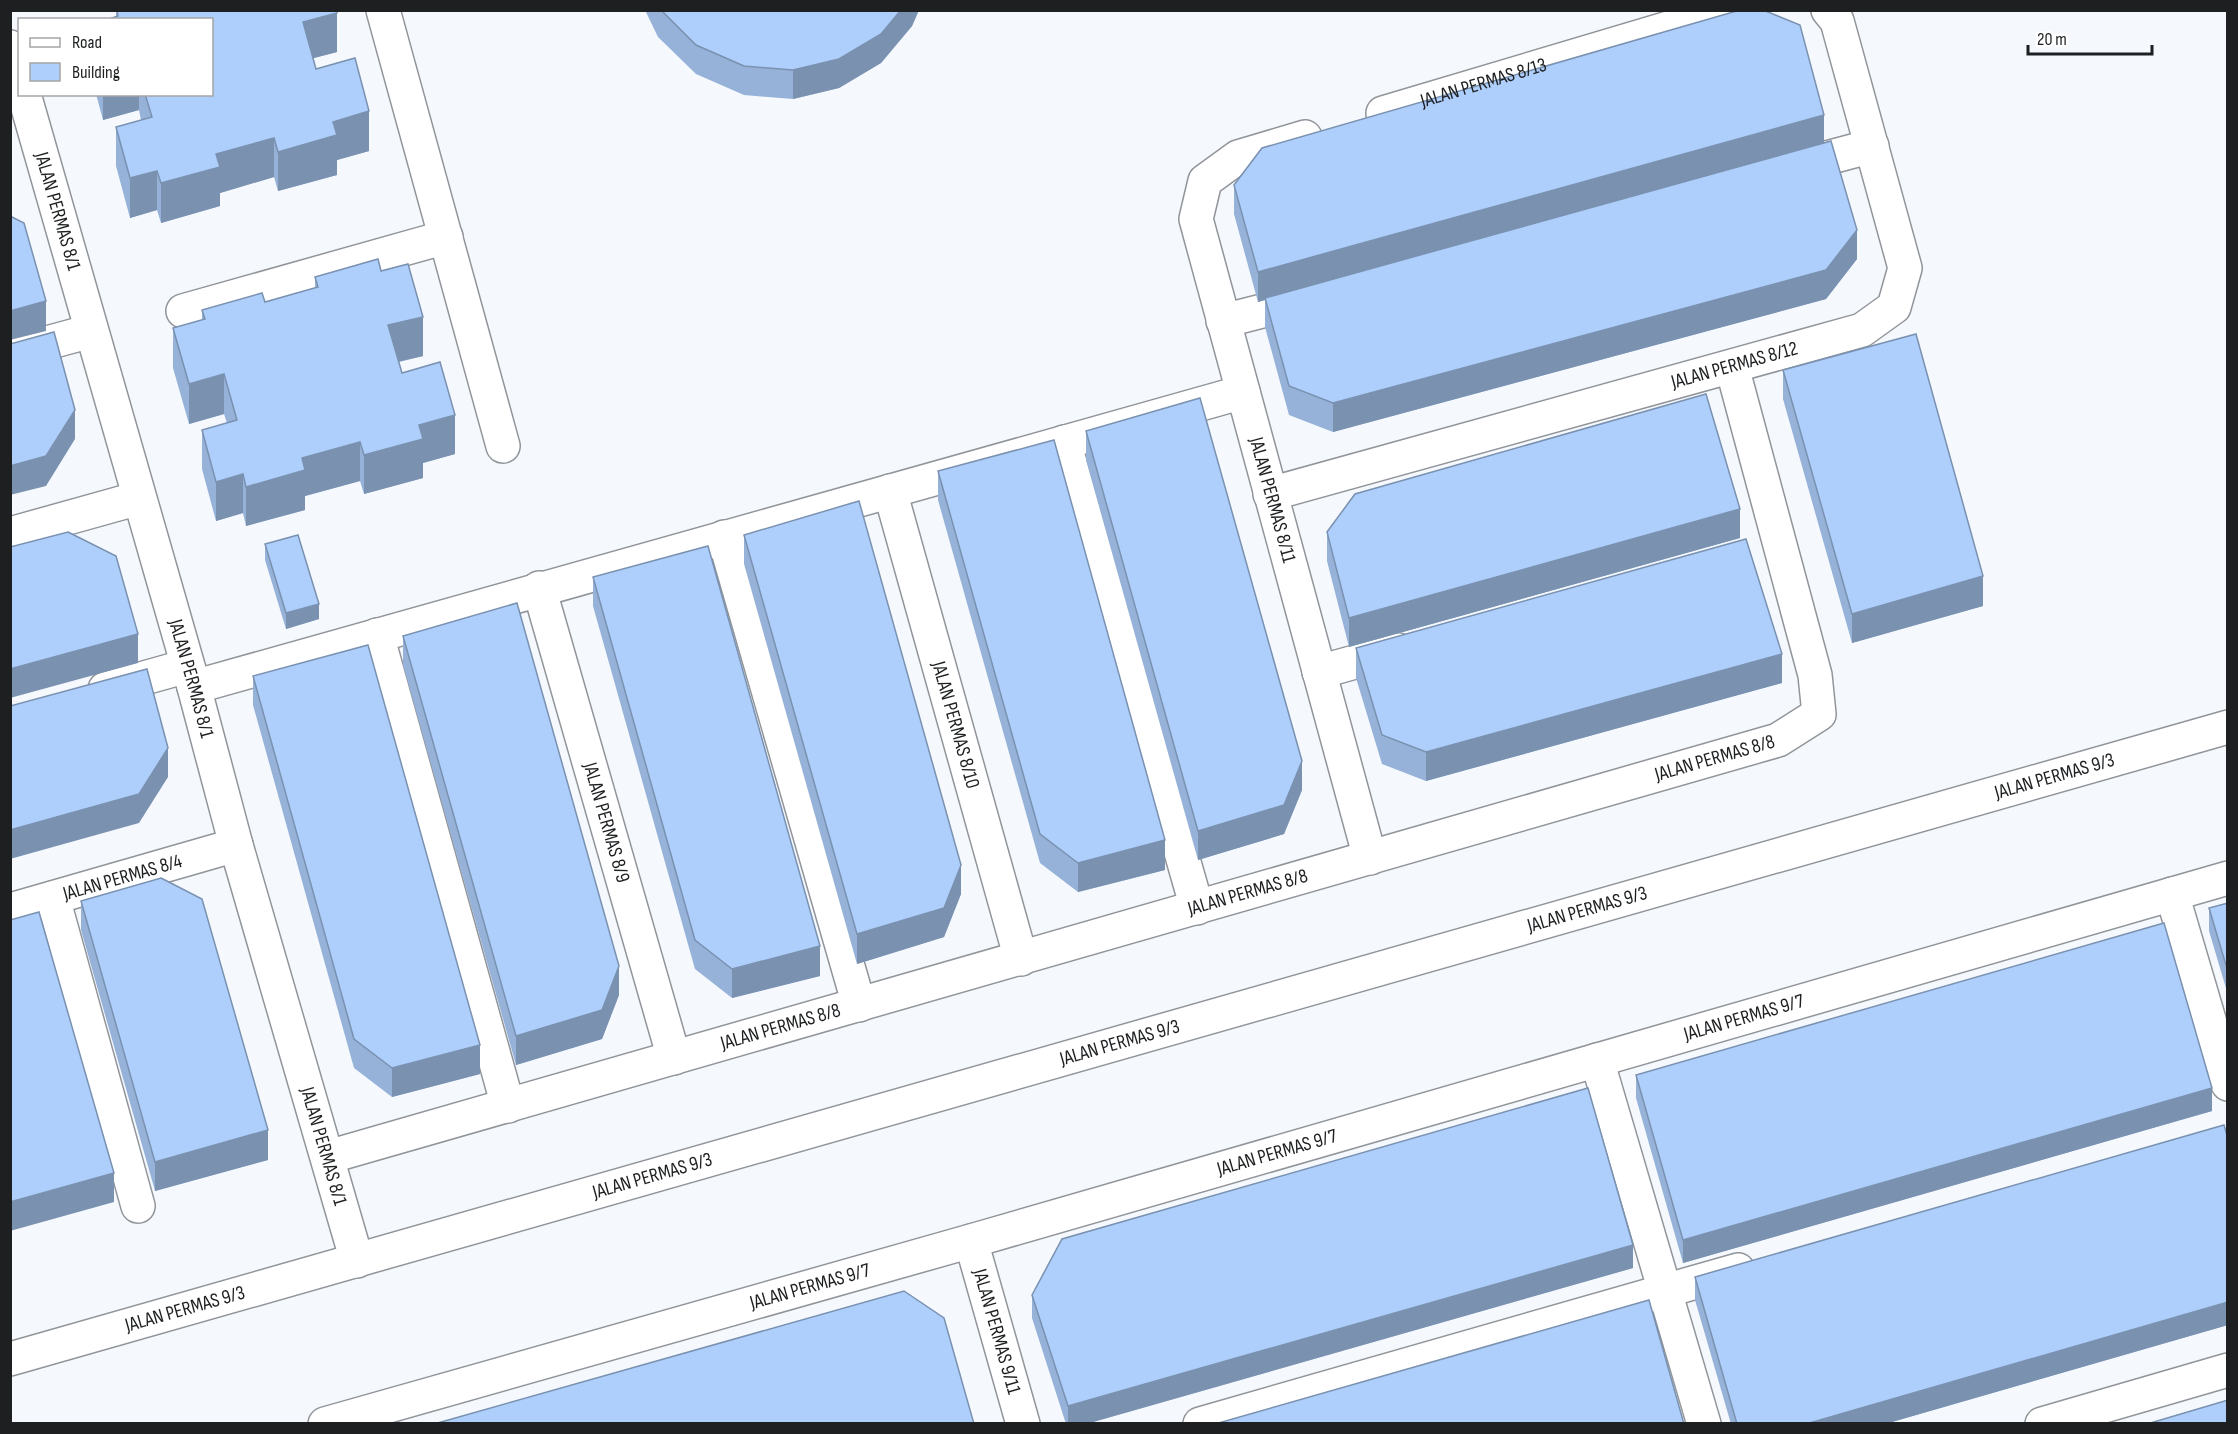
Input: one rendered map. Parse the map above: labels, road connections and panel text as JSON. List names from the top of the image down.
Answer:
{
  "streets": {
    "street": [
      "JALAN PERMAS 8/13",
      "JALAN PERMAS 8/1",
      "JALAN PERMAS 8/12",
      "JALAN PERMAS 8/11",
      "JALAN PERMAS 8/10",
      "JALAN PERMAS 8/8",
      "JALAN PERMAS 9/3",
      "JALAN PERMAS 8/9",
      "JALAN PERMAS 8/4",
      "JALAN PERMAS 9/7",
      "JALAN PERMAS 9/11"
    ]
  },
  "crossings": [
    ["JALAN PERMAS 8/13", "JALAN PERMAS 8/11"],
    ["JALAN PERMAS 8/1", "JALAN PERMAS 8/8"],
    ["JALAN PERMAS 8/1", "JALAN PERMAS 9/3"],
    ["JALAN PERMAS 8/1", "JALAN PERMAS 8/4"],
    ["JALAN PERMAS 8/12", "JALAN PERMAS 8/11"],
    ["JALAN PERMAS 8/12", "JALAN PERMAS 8/8"],
    ["JALAN PERMAS 8/11", "JALAN PERMAS 8/8"],
    ["JALAN PERMAS 8/10", "JALAN PERMAS 8/8"],
    ["JALAN PERMAS 8/8", "JALAN PERMAS 8/9"],
    ["JALAN PERMAS 9/7", "JALAN PERMAS 9/11"]
  ],
  "legend": ["Road", "Building"],
  "scale_bar": "20 m"
}
